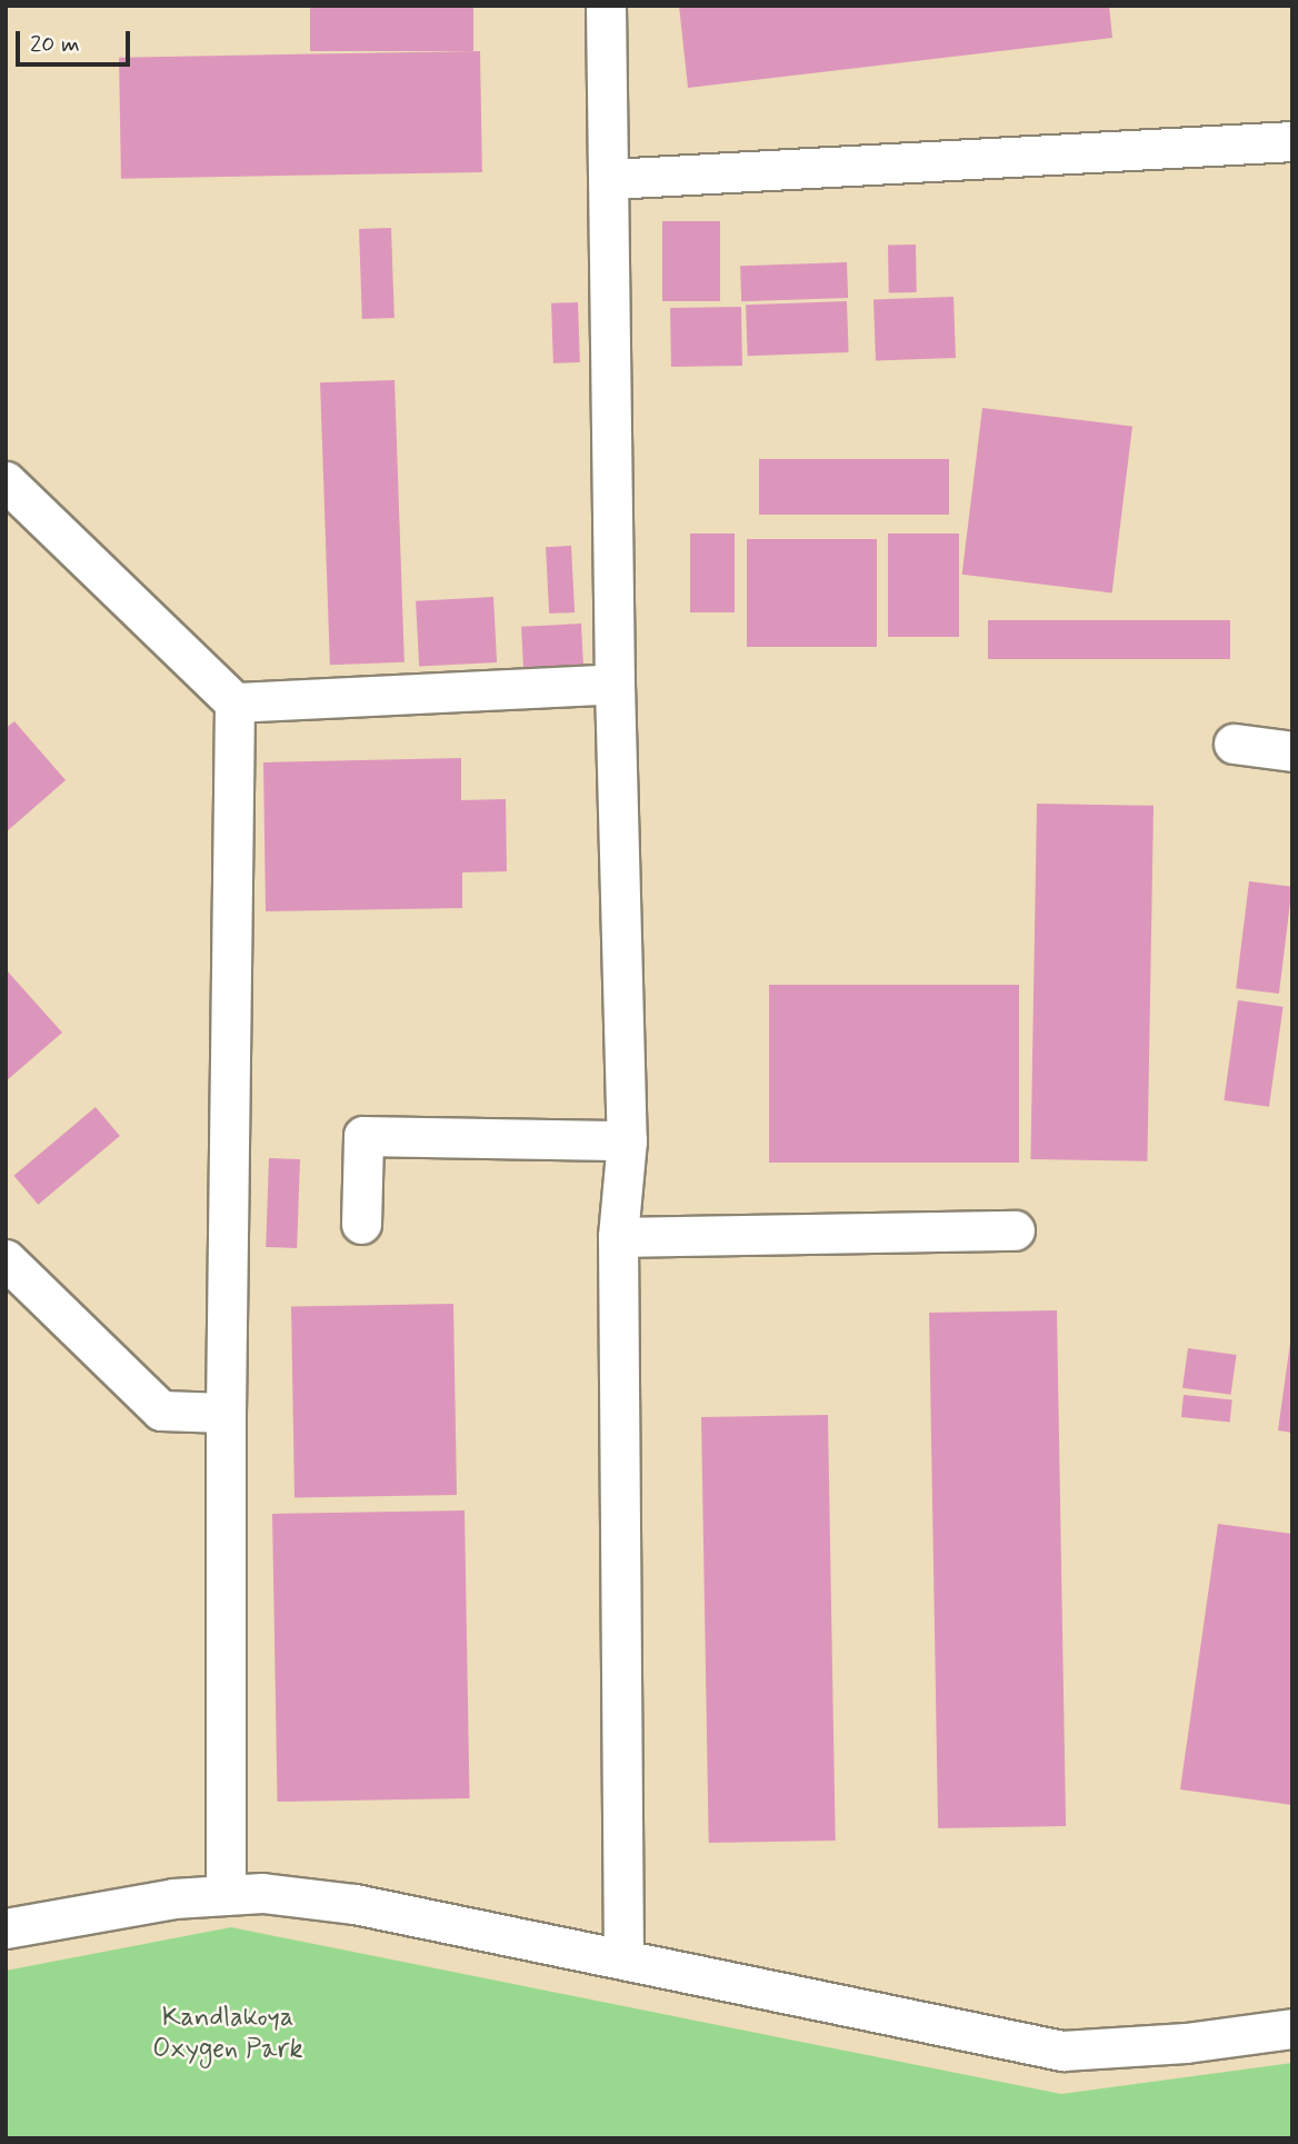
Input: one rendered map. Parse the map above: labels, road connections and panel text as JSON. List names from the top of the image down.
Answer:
{
  "parks": ["Kandlakoya Oxygen Park"],
  "scale_bar": "20 m"
}
